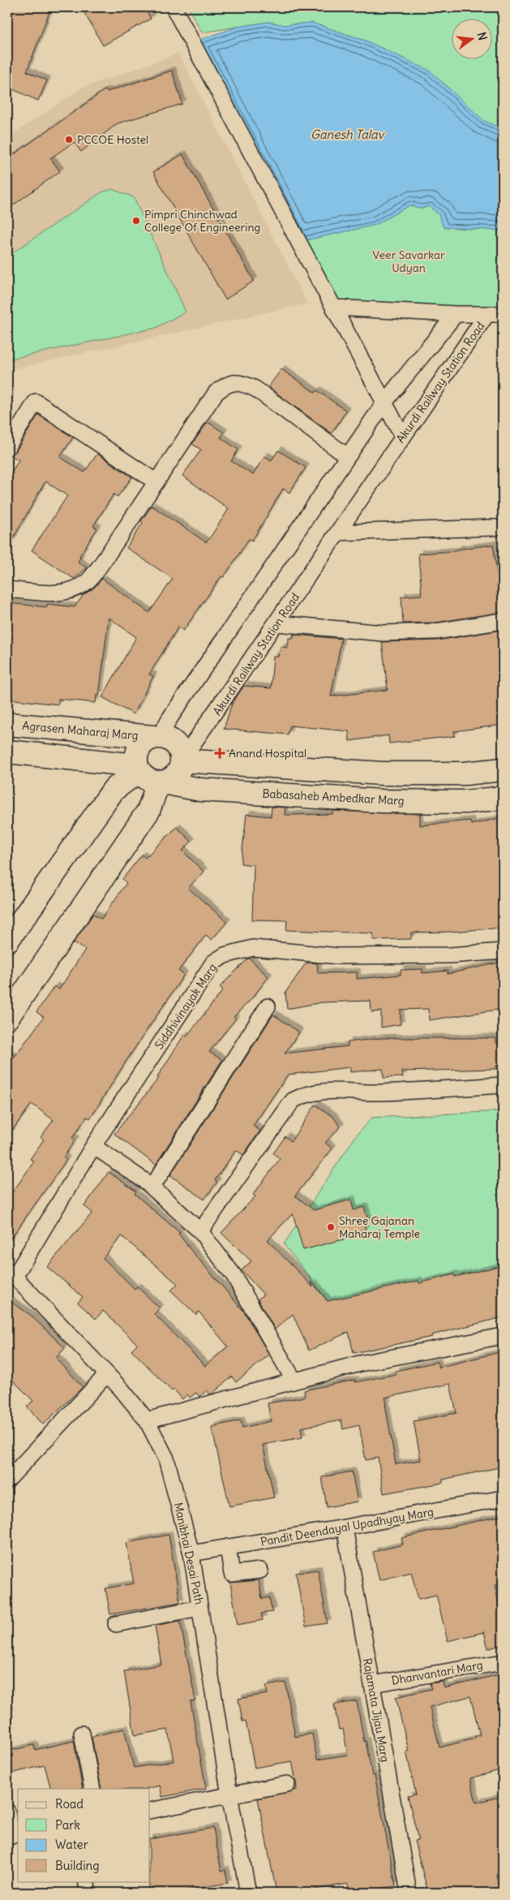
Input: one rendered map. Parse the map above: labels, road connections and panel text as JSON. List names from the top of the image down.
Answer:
{
  "streets": {
    "main road": ["Agrasen Maharaj Marg", "Babasaheb Ambedkar Marg"],
    "street": [
      "Akurdi Railway Station Road",
      "Siddhivinayak Marg",
      "Pandit Deendayal Upadhyay Marg",
      "Manibhai Desai Path",
      "Dhanvantari Marg",
      "Rajamata Jijau Marg"
    ]
  },
  "crossings": [
    ["Akurdi Railway Station Road", "Agrasen Maharaj Marg"],
    ["Akurdi Railway Station Road", "Babasaheb Ambedkar Marg"],
    ["Agrasen Maharaj Marg", "Babasaheb Ambedkar Marg"],
    ["Siddhivinayak Marg", "Manibhai Desai Path"],
    ["Pandit Deendayal Upadhyay Marg", "Manibhai Desai Path"],
    ["Pandit Deendayal Upadhyay Marg", "Rajamata Jijau Marg"],
    ["Dhanvantari Marg", "Rajamata Jijau Marg"]
  ],
  "water": ["Ganesh Talav"],
  "parks": ["Veer Savarkar Udyan"],
  "places": {
    "other": ["PCCOE Hostel", "Pimpri Chinchwad College Of Engineering", "Shree Gajanan Maharaj Temple"],
    "health": ["Anand Hospital"]
  },
  "legend": [
    "Road",
    "Park",
    "Water",
    "Building"
  ],
  "north": "right"
}
